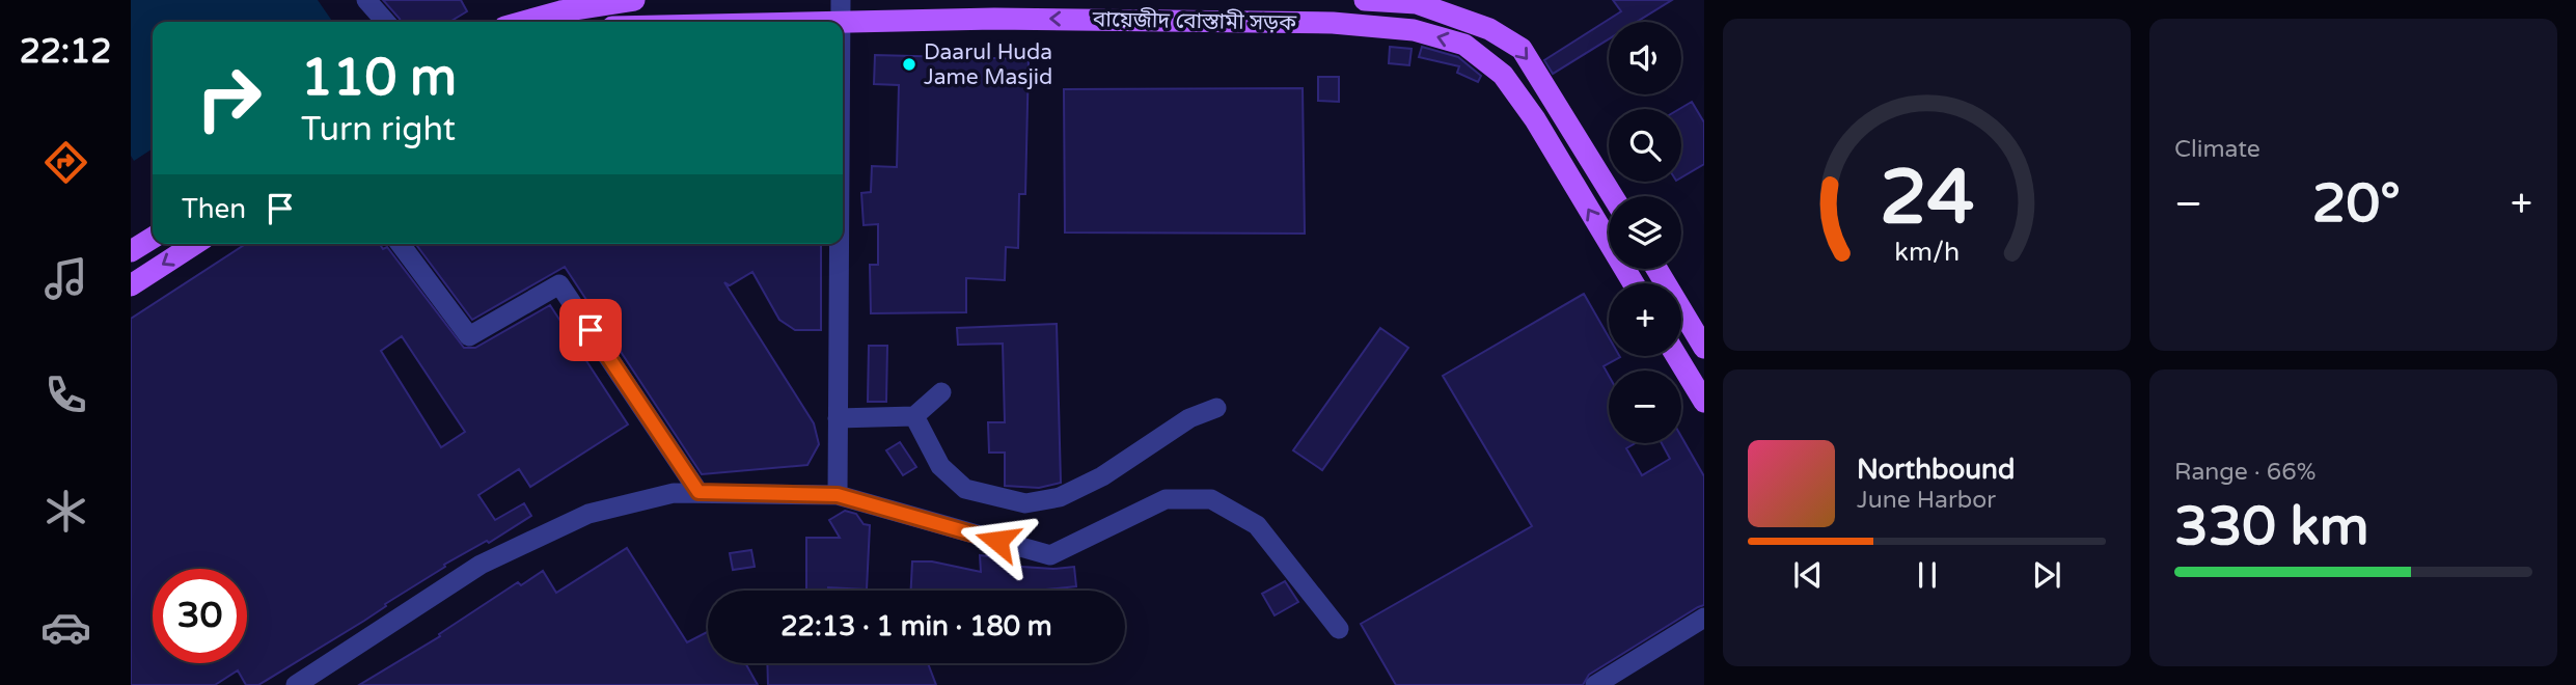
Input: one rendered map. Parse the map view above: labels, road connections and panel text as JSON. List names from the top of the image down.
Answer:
{
  "streets": {
    "main road": ["বায়েজীদ বোস্তামী সড়ক"]
  },
  "one_way": ["বায়েজীদ বোস্তামী সড়ক"],
  "places": ["Daarul Huda Jame Masjid"],
  "page": {
    "tabs": "22:12",
    "tile": [
      "Climate",
      ["Range · 66%", "330 km"]
    ],
    "map_buttons": ["+", "−"],
    "turn": ["110 m", "Turn right"],
    "then": "Then",
    "heat": ["−", "20°", "+"],
    "song": ["Northbound", "June Harbor"],
    "limit": "30",
    "trip": "22:13 · 1 min · 180 m",
    "gauge": ["24", "km/h"]
  }
}
